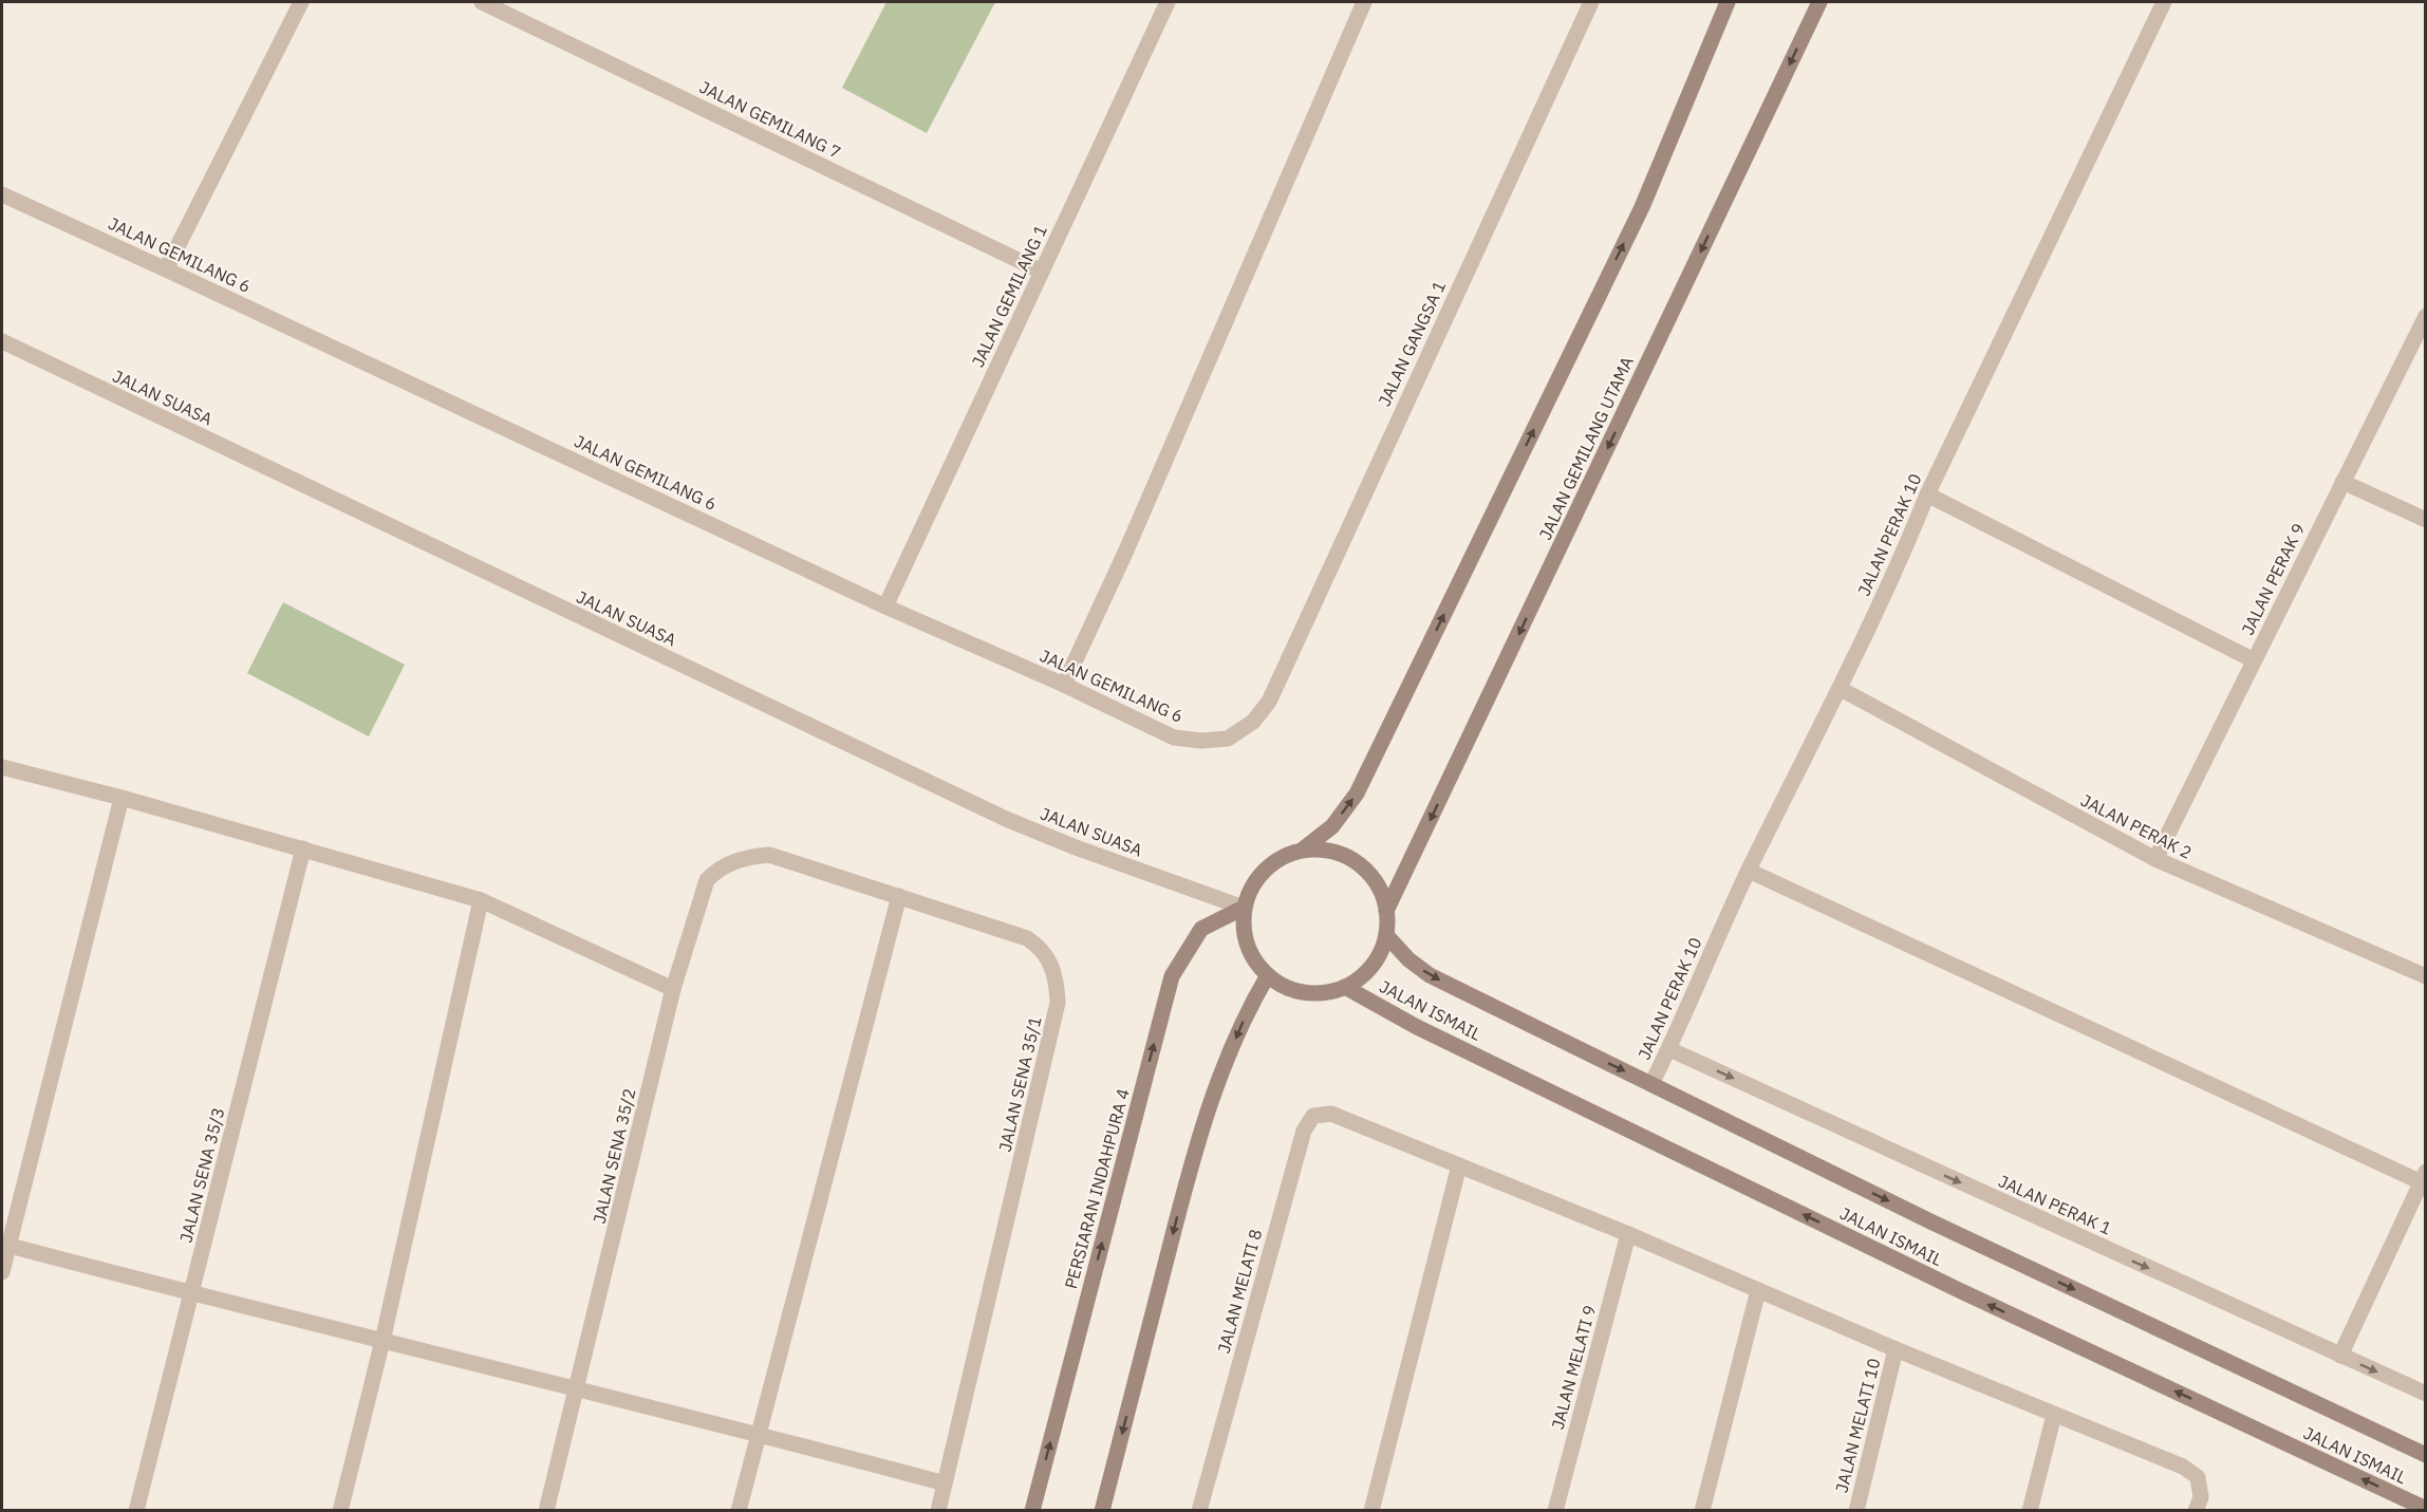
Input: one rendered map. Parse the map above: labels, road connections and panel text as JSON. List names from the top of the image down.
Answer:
{
  "streets": {
    "main road": ["JALAN GEMILANG UTAMA", "JALAN ISMAIL", "PERSIARAN INDAHPURA 4"],
    "street": [
      "JALAN GEMILANG 7",
      "JALAN GEMILANG 6",
      "JALAN GEMILANG 1",
      "JALAN GANGSA 1",
      "JALAN SUASA",
      "JALAN PERAK 10",
      "JALAN PERAK 9",
      "JALAN PERAK 2",
      "JALAN SENA 35/1",
      "JALAN SENA 35/2",
      "JALAN SENA 35/3",
      "JALAN PERAK 1",
      "JALAN MELATI 8",
      "JALAN MELATI 9",
      "JALAN MELATI 10"
    ]
  },
  "crossings": [
    ["JALAN GEMILANG 7", "JALAN GEMILANG 1"],
    ["JALAN GEMILANG 6", "JALAN GEMILANG 1"],
    ["JALAN GEMILANG 6", "JALAN GANGSA 1"],
    ["JALAN SUASA", "JALAN GEMILANG UTAMA"],
    ["JALAN SUASA", "JALAN ISMAIL"],
    ["JALAN SUASA", "PERSIARAN INDAHPURA 4"],
    ["JALAN GEMILANG UTAMA", "JALAN ISMAIL"],
    ["JALAN GEMILANG UTAMA", "PERSIARAN INDAHPURA 4"],
    ["JALAN PERAK 10", "JALAN PERAK 2"],
    ["JALAN PERAK 10", "JALAN ISMAIL"],
    ["JALAN PERAK 10", "JALAN PERAK 1"],
    ["JALAN PERAK 9", "JALAN PERAK 2"],
    ["JALAN ISMAIL", "PERSIARAN INDAHPURA 4"],
    ["JALAN SENA 35/1", "JALAN SENA 35/2"]
  ],
  "one_way": ["JALAN PERAK 1"]
}
